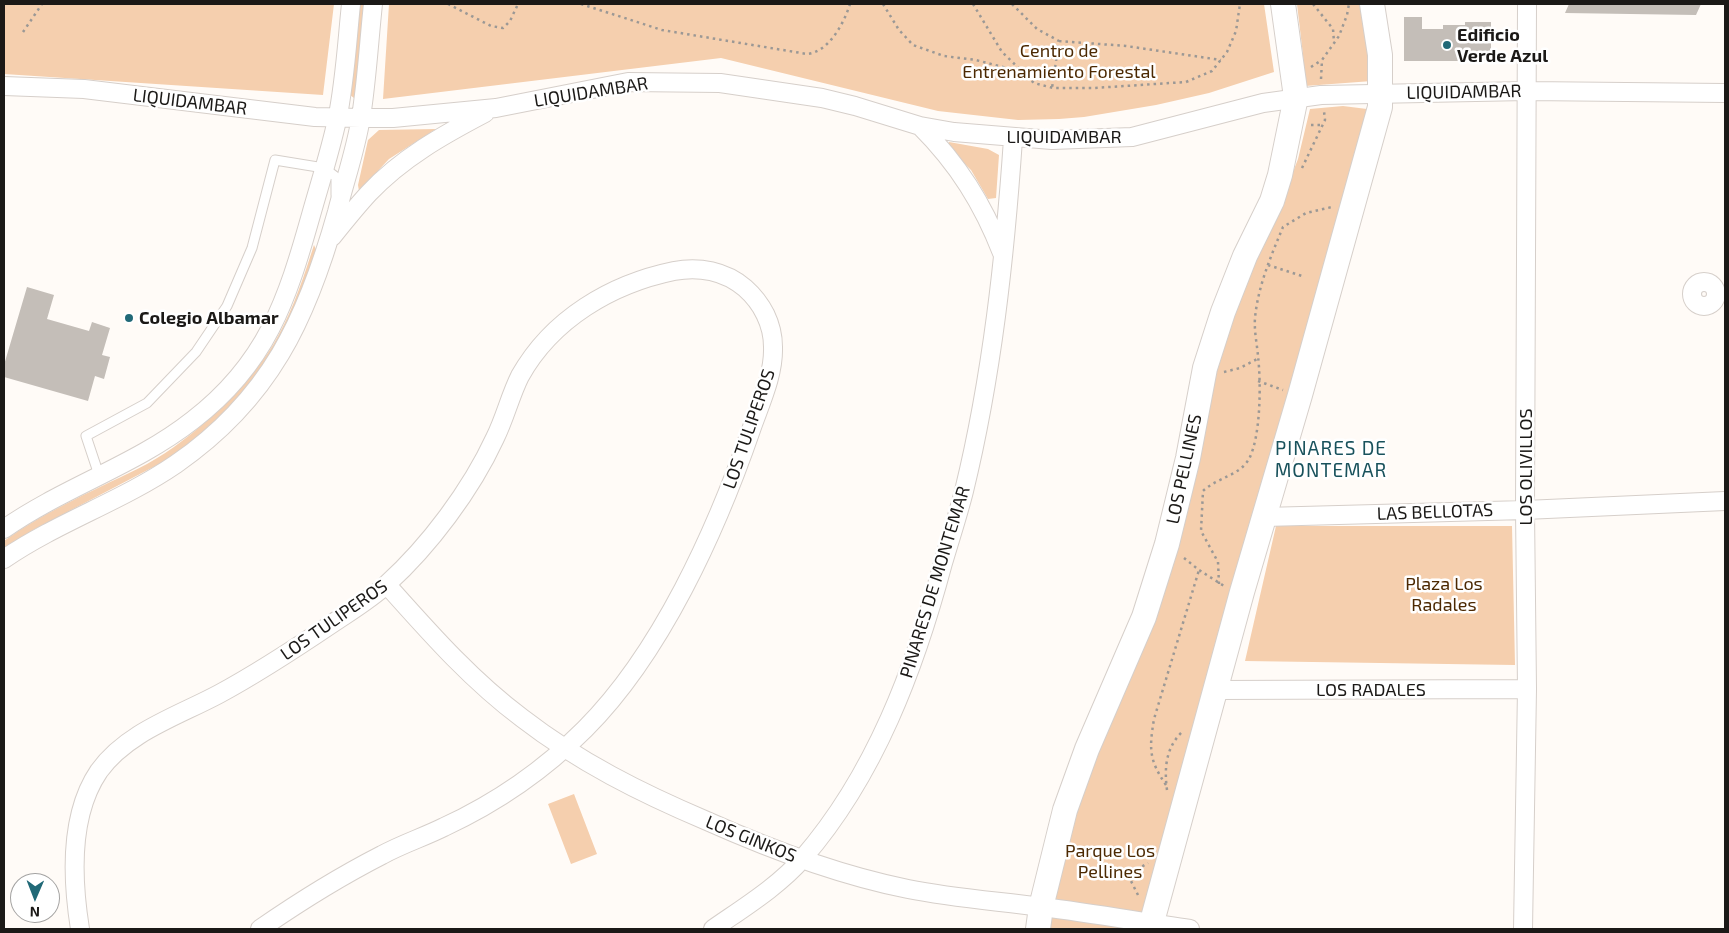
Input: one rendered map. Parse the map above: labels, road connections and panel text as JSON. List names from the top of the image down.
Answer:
{
  "streets": {
    "main road": ["LOS PELLINES"],
    "street": [
      "LIQUIDAMBAR",
      "LOS TULIPEROS",
      "LOS OLIVILLOS",
      "LAS BELLOTAS",
      "PINARES DE MONTEMAR",
      "LOS RADALES",
      "LOS GINKOS"
    ]
  },
  "crossings": [
    ["LIQUIDAMBAR", "LOS OLIVILLOS"],
    ["LIQUIDAMBAR", "LOS PELLINES"],
    ["LIQUIDAMBAR", "PINARES DE MONTEMAR"],
    ["LOS TULIPEROS", "LOS GINKOS"],
    ["LOS OLIVILLOS", "LAS BELLOTAS"],
    ["LOS OLIVILLOS", "LOS RADALES"],
    ["LOS PELLINES", "LOS GINKOS"],
    ["PINARES DE MONTEMAR", "LOS GINKOS"]
  ],
  "districts": ["PINARES DE MONTEMAR"],
  "parks": ["Centro de Entrenamiento Forestal", "Plaza Los Radales", "Parque Los Pellines"],
  "places": ["Edificio Verde Azul", "Colegio Albamar"],
  "north": "bottom"
}
